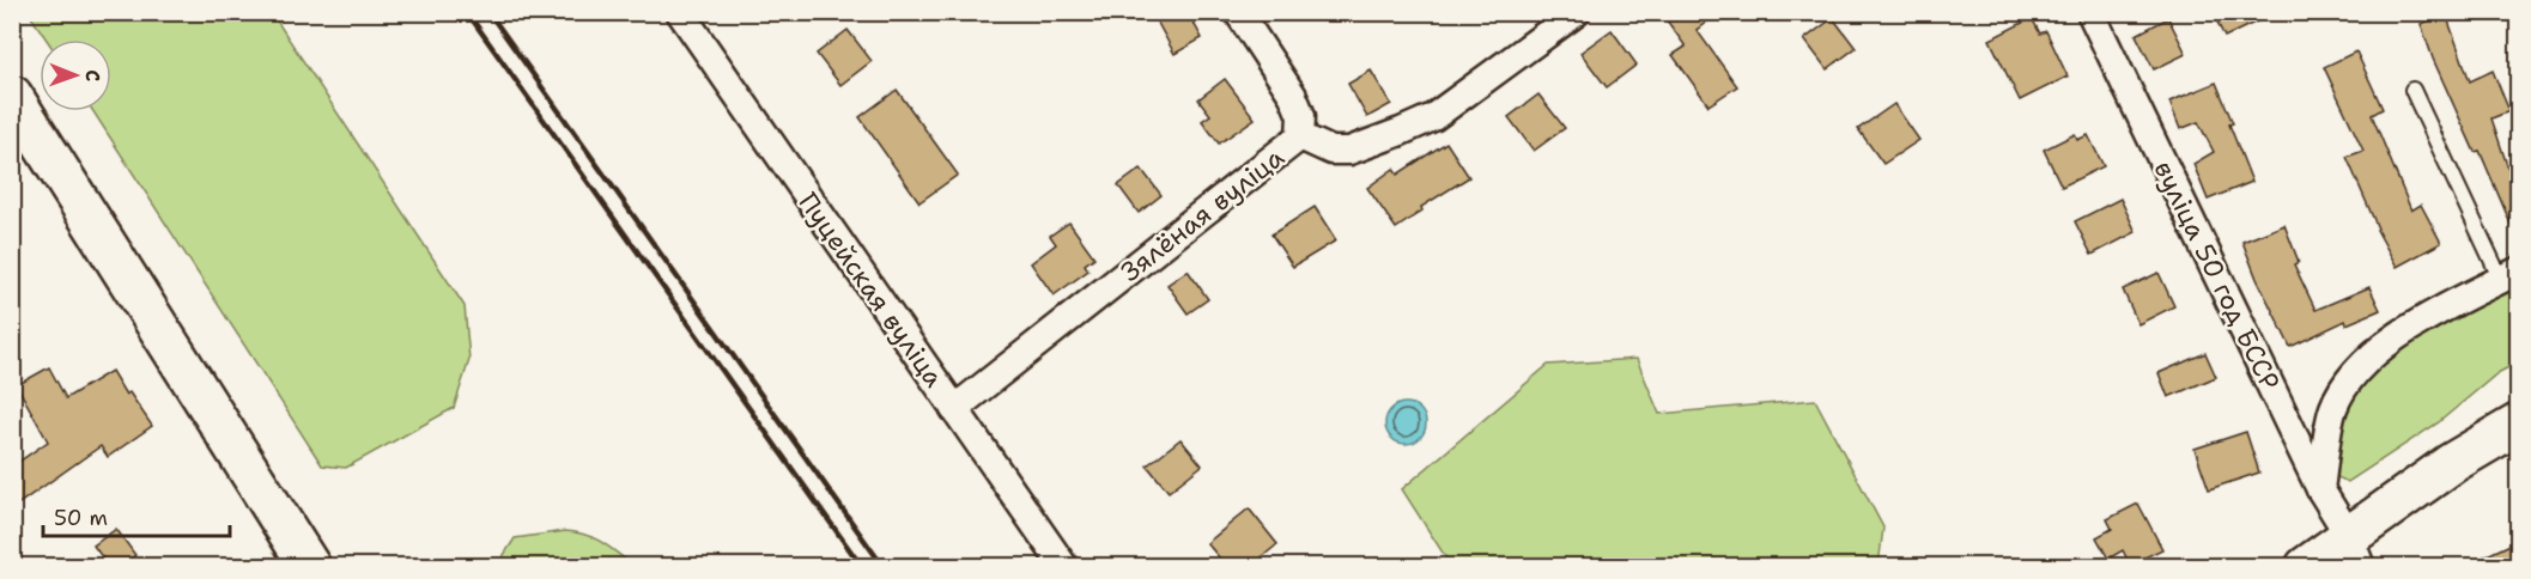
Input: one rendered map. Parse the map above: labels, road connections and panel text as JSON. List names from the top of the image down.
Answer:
{
  "streets": {
    "street": ["Зялёная вуліца", "вуліца 50 год БССР", "Пуцейская вуліца"]
  },
  "crossings": [
    ["Зялёная вуліца", "Пуцейская вуліца"]
  ],
  "scale_bar": "50 m",
  "north": "right"
}
